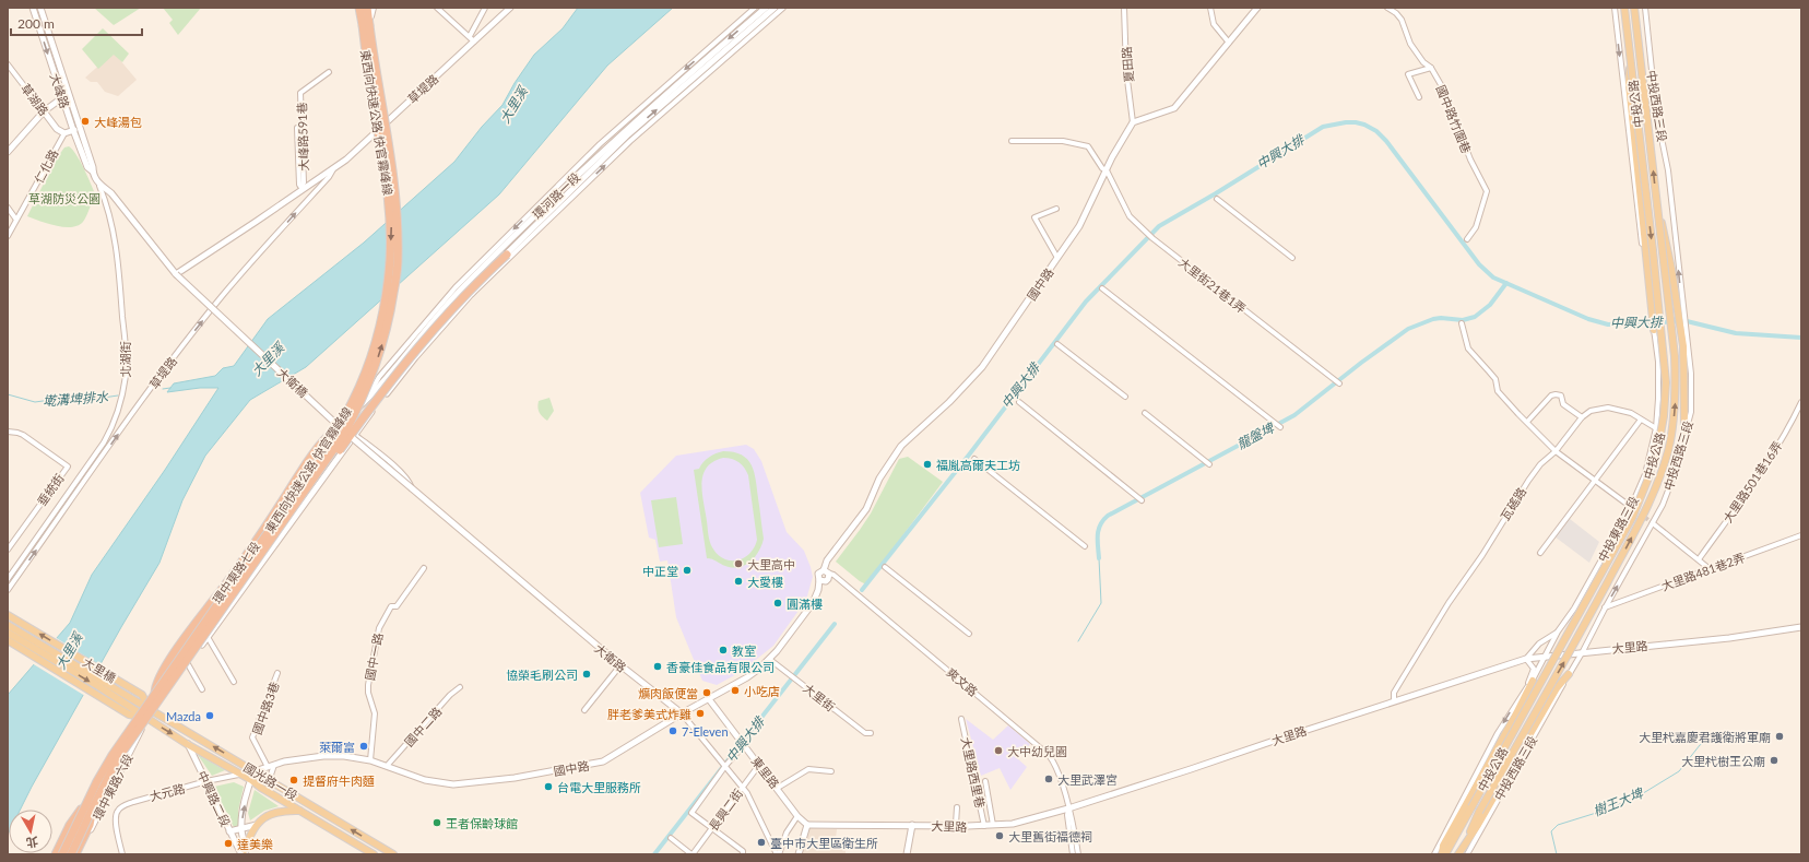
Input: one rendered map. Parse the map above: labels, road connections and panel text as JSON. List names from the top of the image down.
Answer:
{
  "streets": {
    "highway": ["東西向快速公路 快官霧峰線"],
    "main road": ["中投公路", "大里橋", "國光路一段"],
    "street": [
      "夏田路",
      "草堤路",
      "大峰路",
      "草湖路",
      "中投西路三段",
      "國中路竹圍巷",
      "大峰路591巷",
      "仁化路",
      "環河路一段",
      "國中路",
      "大里街21巷1弄",
      "北湖街",
      "大衛橋",
      "大里路501巷16弄",
      "垂統街",
      "瓦磘路",
      "中投東路三段",
      "大里路481巷2弄",
      "環中東路七段",
      "大里路",
      "國中一路",
      "大衛路",
      "爽文路",
      "大里街",
      "國中路3巷",
      "國中二路",
      "東里路",
      "大里路西里巷",
      "環中東路六段",
      "大元路",
      "中興路二段",
      "長興二街"
    ]
  },
  "crossings": [
    ["夏田路", "國中路"],
    ["草堤路", "大峰路"],
    ["草堤路", "大峰路591巷"],
    ["草堤路", "大衛橋"],
    ["大峰路", "北湖街"],
    ["大峰路", "大衛橋"],
    ["草湖路", "仁化路"],
    ["中投西路三段", "大里路481巷2弄"],
    ["中投西路三段", "大里路"],
    ["環河路一段", "環中東路七段"],
    ["國中路", "大里街21巷1弄"],
    ["國中路", "國中一路"],
    ["國中路", "大衛路"],
    ["國中路", "爽文路"],
    ["國中路", "大里街"],
    ["國中路", "國中路3巷"],
    ["國中路", "國中二路"],
    ["國中路", "東里路"],
    ["國中路", "國光路一段"],
    ["國中路", "大元路"],
    ["國中路", "中興路二段"],
    ["大衛橋", "大衛路"],
    ["瓦磘路", "大里路"],
    ["中投東路三段", "大里路"],
    ["環中東路七段", "國光路一段"],
    ["環中東路七段", "環中東路六段"],
    ["大里路", "爽文路"],
    ["大里路", "東里路"],
    ["大里路", "大里路西里巷"],
    ["大衛路", "長興二街"],
    ["大里橋", "國光路一段"],
    ["東里路", "長興二街"],
    ["國光路一段", "環中東路六段"],
    ["國光路一段", "大元路"],
    ["國光路一段", "中興路二段"],
    ["大元路", "中興路二段"]
  ],
  "one_way": ["草堤路", "中投西路三段", "中投東路三段"],
  "water": [
    "大里溪",
    "中興大排",
    "墘溝埤排水",
    "龍盤埤",
    "樹王大埤"
  ],
  "parks": ["草湖防災公園"],
  "places": [
    "大峰湯包",
    "福胤高爾夫工坊",
    "大里高中",
    "中正堂",
    "大愛樓",
    "圓滿樓",
    "教室",
    "香豪佳食品有限公司",
    "協榮毛刷公司",
    "小吃店",
    "爌肉飯便當",
    "胖老爹美式炸雞",
    "Mazda",
    "7-Eleven",
    "大里杙嘉慶君護衛將軍廟",
    "萊爾富",
    "大中幼兒園",
    "大里杙樹王公廟",
    "大里武澤宮",
    "提督府牛肉麵",
    "台電大里服務所",
    "王者保齡球館",
    "大里舊街福德祠",
    "臺中市大里區衛生所",
    "達美樂"
  ],
  "scale_bar": "200 m",
  "north": "bottom"
}
